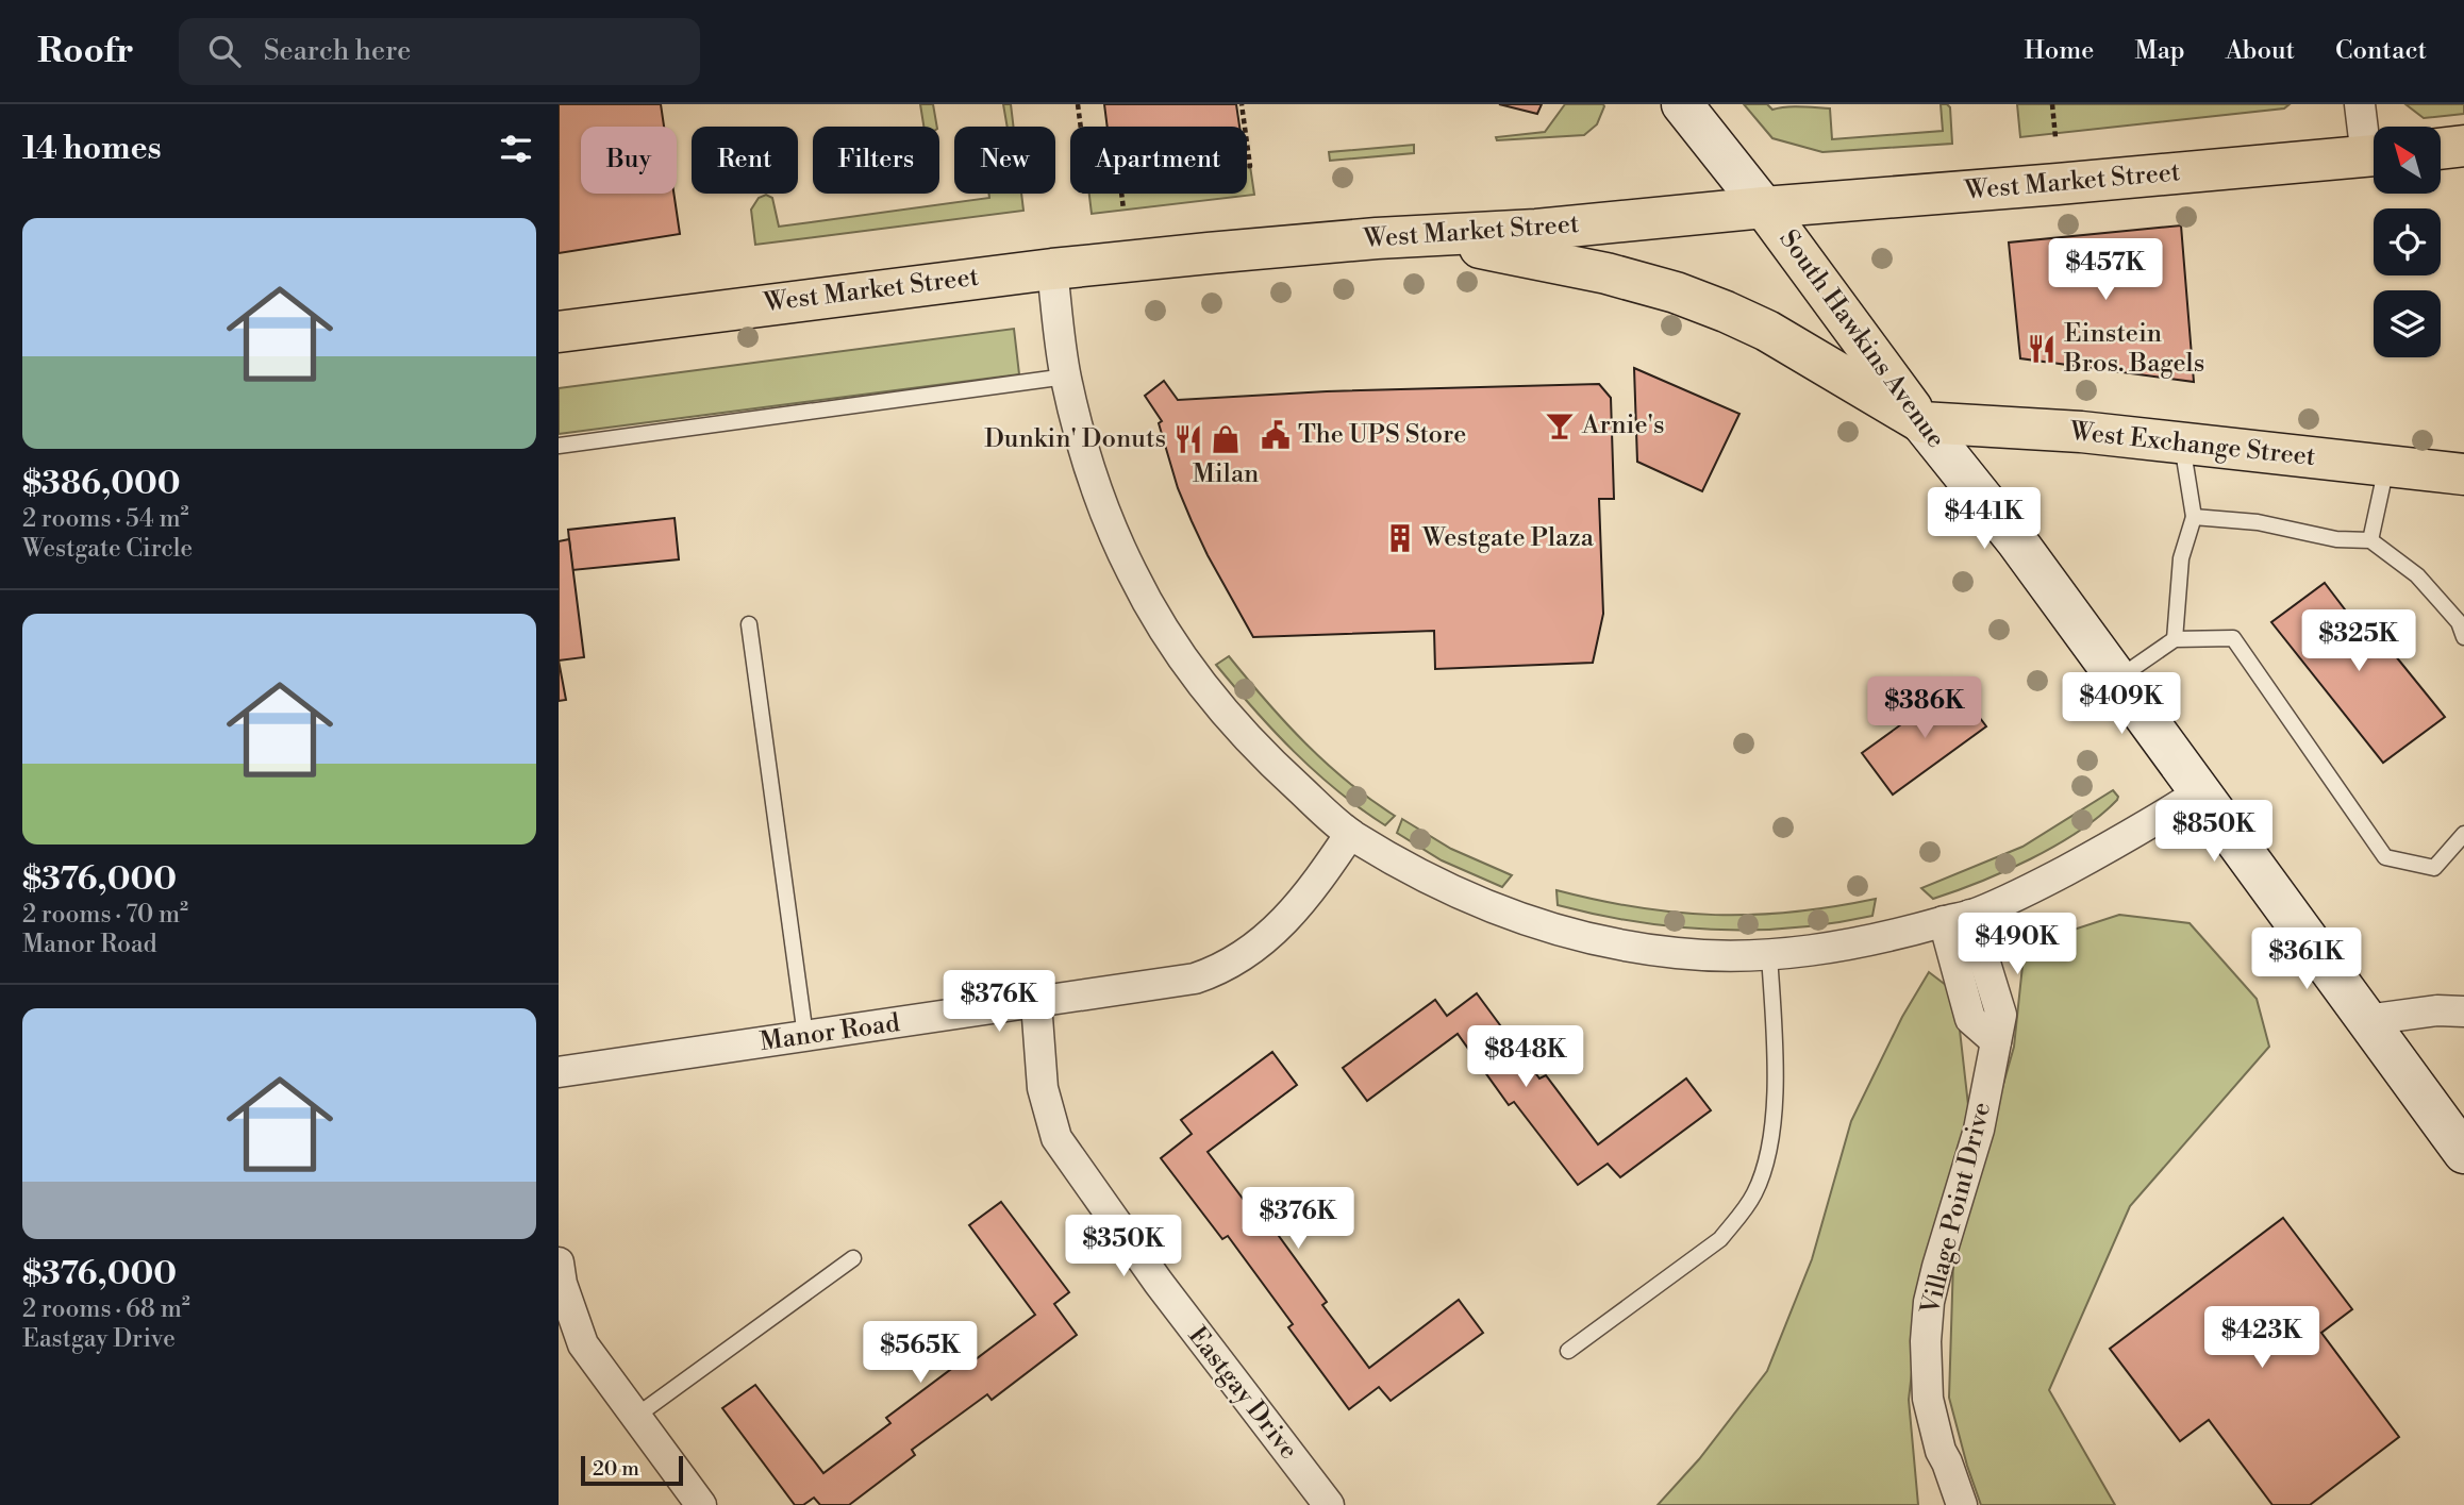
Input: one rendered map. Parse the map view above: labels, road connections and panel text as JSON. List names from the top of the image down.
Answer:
{
  "streets": {
    "main road": ["West Market Street", "South Hawkins Avenue", "West Exchange Street"],
    "street": ["Manor Road", "Village Point Drive", "Eastgay Drive"]
  },
  "crossings": [
    ["West Market Street", "South Hawkins Avenue"],
    ["South Hawkins Avenue", "West Exchange Street"],
    ["Manor Road", "Eastgay Drive"]
  ],
  "places": {
    "restaurant": ["Einstein Bros. Bagels", "Dunkin' Donuts"],
    "bar": ["Arnie's"],
    "public building": ["The UPS Store"],
    "shop": ["Milan"],
    "building": ["Westgate Plaza"]
  },
  "scale_bar": "20 m",
  "north": "top left",
  "page": {
    "header": "Roofr",
    "search": "Search here",
    "nav": [
      "Home",
      "Map",
      "About",
      "Contact"
    ],
    "heading": "14 homes",
    "chip": [
      "Buy",
      "Rent",
      "Filters",
      "New",
      "Apartment"
    ],
    "list": [
      {
        "name": "$386,000",
        "note": "2 rooms · 54 m² · Westgate Circle"
      },
      {
        "name": "$376,000",
        "note": "2 rooms · 70 m² · Manor Road"
      },
      {
        "name": "$376,000",
        "note": "2 rooms · 68 m² · Eastgay Drive"
      }
    ],
    "price": [
      "$457K",
      "$441K",
      "$325K",
      "$409K",
      "$386K",
      "$850K",
      "$490K",
      "$361K",
      "$376K",
      "$848K",
      "$376K",
      "$350K",
      "$423K",
      "$565K"
    ],
    "scale": "20 m"
  }
}
